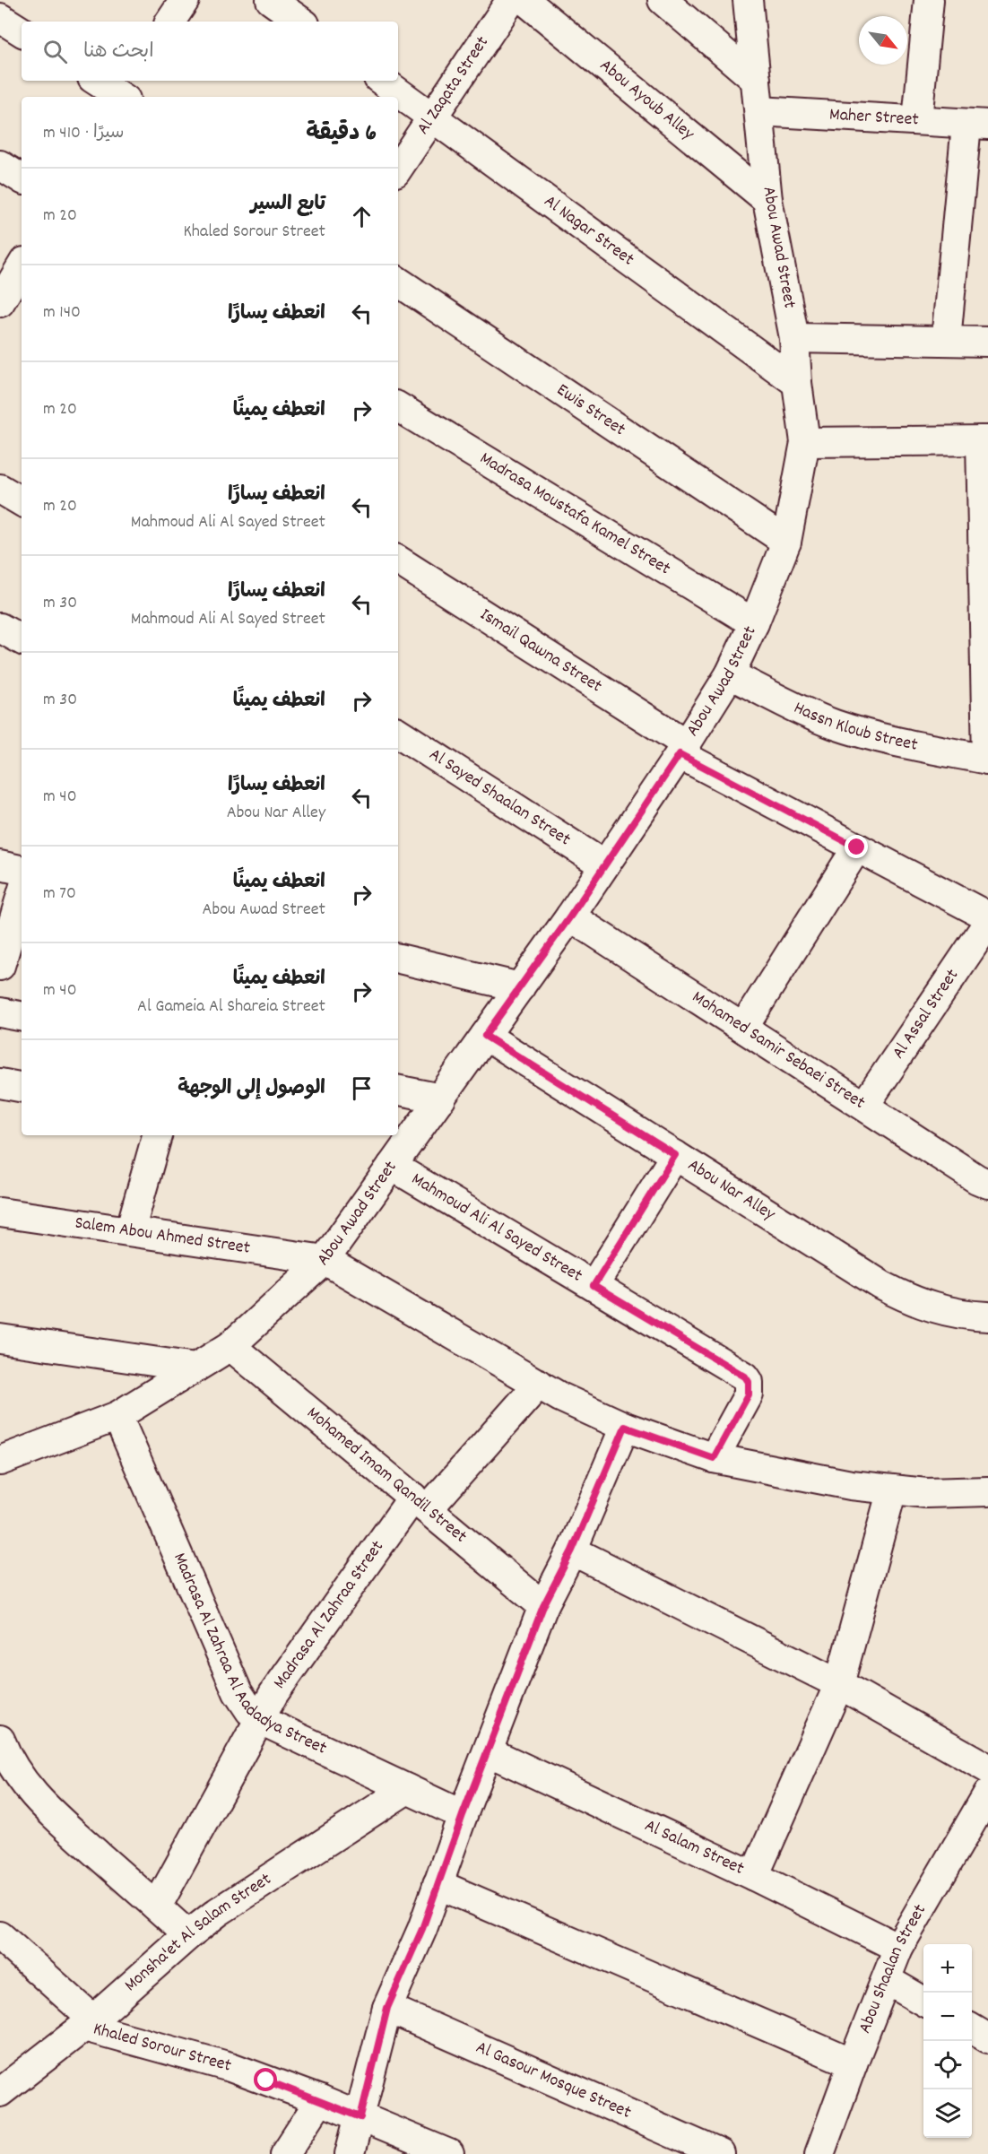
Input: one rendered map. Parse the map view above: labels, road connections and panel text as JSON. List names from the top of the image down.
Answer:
{
  "streets": {
    "street": [
      "Al Zaqata Street",
      "Abou Ayoub Alley",
      "Maher Street",
      "Al Nagar Street",
      "Abou Awad Street",
      "Ewis Street",
      "Madrasa Moustafa Kamel Street",
      "Ismail Qawna Street",
      "Hassn Kloub Street",
      "Al Sayed Shaalan Street",
      "Al Assal Street",
      "Mohamed Samir Sebaei Street",
      "Abou Nar Alley",
      "Mahmoud Ali Al Sayed Street",
      "Salem Abou Ahmed Street",
      "Mohamed Imam Qandil Street",
      "Madrasa Al Zahraa Street",
      "Madrasa Al Zahraa Al Aadadya Street",
      "Al Salam Street",
      "Monsha'et Al Salam Street",
      "Abou Shaalan Street",
      "Khaled Sorour Street",
      "Al Gasour Mosque Street"
    ]
  },
  "crossings": [
    ["Al Zaqata Street", "Al Nagar Street"],
    ["Abou Ayoub Alley", "Abou Awad Street"],
    ["Maher Street", "Abou Awad Street"],
    ["Al Nagar Street", "Abou Awad Street"],
    ["Abou Awad Street", "Ewis Street"],
    ["Abou Awad Street", "Madrasa Moustafa Kamel Street"],
    ["Abou Awad Street", "Ismail Qawna Street"],
    ["Abou Awad Street", "Hassn Kloub Street"],
    ["Abou Awad Street", "Al Sayed Shaalan Street"],
    ["Abou Awad Street", "Mohamed Samir Sebaei Street"],
    ["Abou Awad Street", "Abou Nar Alley"],
    ["Abou Awad Street", "Mahmoud Ali Al Sayed Street"],
    ["Abou Awad Street", "Salem Abou Ahmed Street"],
    ["Abou Awad Street", "Mohamed Imam Qandil Street"],
    ["Abou Awad Street", "Madrasa Al Zahraa Al Aadadya Street"],
    ["Al Assal Street", "Mohamed Samir Sebaei Street"],
    ["Mohamed Imam Qandil Street", "Madrasa Al Zahraa Street"],
    ["Madrasa Al Zahraa Street", "Madrasa Al Zahraa Al Aadadya Street"],
    ["Madrasa Al Zahraa Al Aadadya Street", "Monsha'et Al Salam Street"],
    ["Al Salam Street", "Abou Shaalan Street"],
    ["Monsha'et Al Salam Street", "Khaled Sorour Street"]
  ],
  "north": "bottom right",
  "page": {
    "search": "ابحث هنا",
    "heading": ["6 دقيقة", "سيرًا · 410 m"],
    "list": [
      ["تابع السير", "Khaled Sorour Street", "20 m"],
      ["انعطف يسارًا", "140 m"],
      ["انعطف يمينًا", "20 m"],
      ["انعطف يسارًا", "Mahmoud Ali Al Sayed Street", "20 m"],
      ["انعطف يسارًا", "Mahmoud Ali Al Sayed Street", "30 m"],
      ["انعطف يمينًا", "30 m"],
      ["انعطف يسارًا", "Abou Nar Alley", "40 m"],
      ["انعطف يمينًا", "Abou Awad Street", "70 m"],
      ["انعطف يمينًا", "Al Gameia Al Shareia Street", "40 m"],
      "الوصول إلى الوجهة"
    ],
    "map_buttons": ["+", "−"]
  }
}
